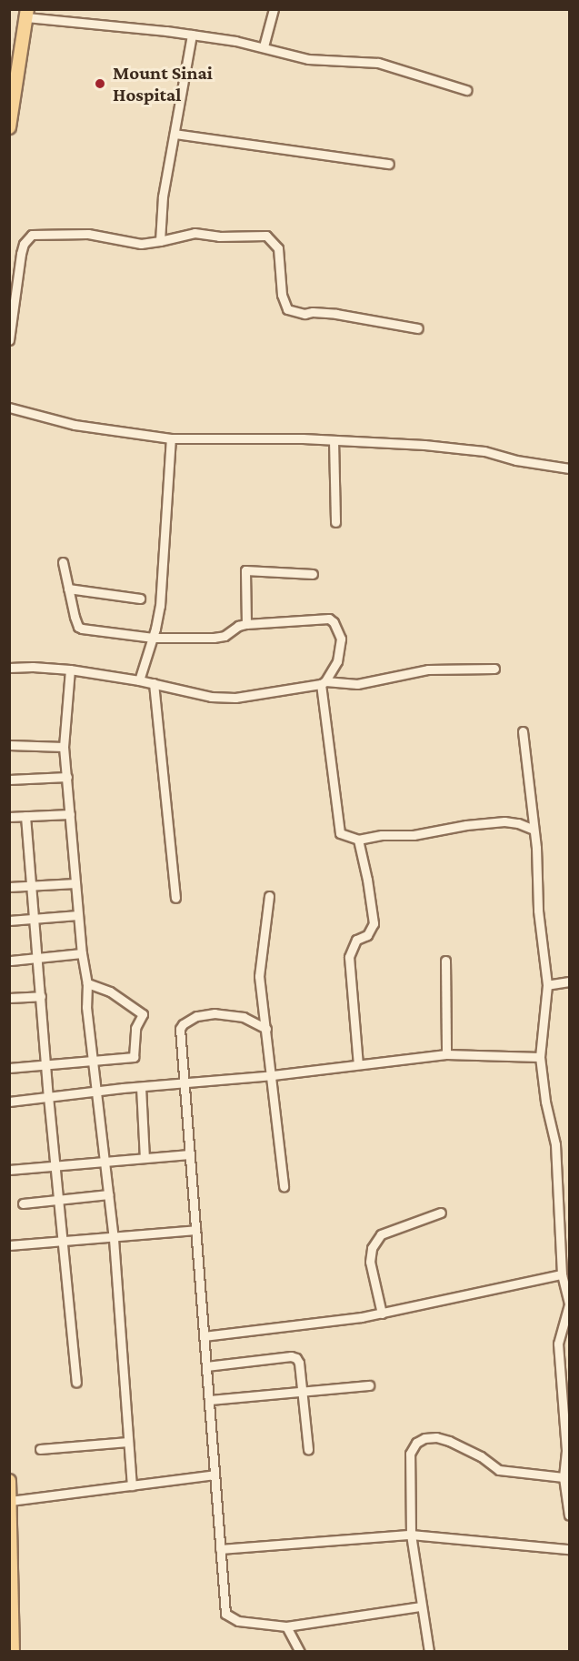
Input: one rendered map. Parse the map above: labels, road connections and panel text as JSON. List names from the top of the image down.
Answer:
{
  "places": ["Mount Sinai Hospital"]
}
